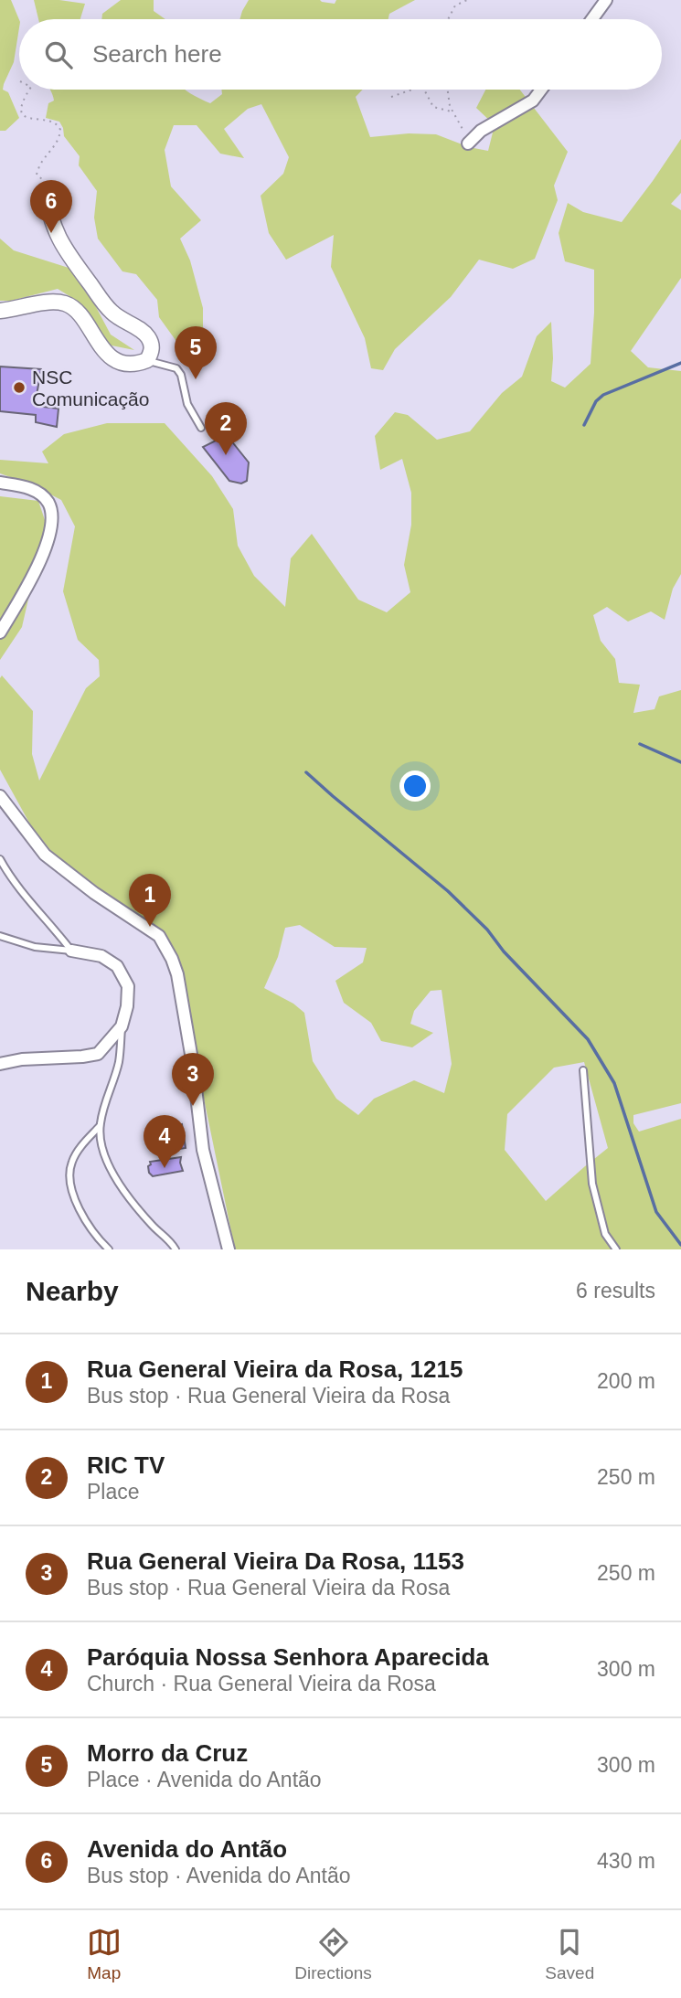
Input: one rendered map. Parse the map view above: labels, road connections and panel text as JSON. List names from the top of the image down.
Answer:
{
  "places": ["NSC Comunicação"],
  "page": {
    "search": "Search here",
    "pins": [
      "6",
      "5",
      "2",
      "1",
      "3",
      "4"
    ],
    "heading": ["Nearby", "6 results"],
    "list": [
      {
        "mark": "1",
        "name": "Rua General Vieira da Rosa, 1215",
        "note": "Bus stop · Rua General Vieira da Rosa",
        "value": "200 m"
      },
      {
        "mark": "2",
        "name": "RIC TV",
        "note": "Place",
        "value": "250 m"
      },
      {
        "mark": "3",
        "name": "Rua General Vieira Da Rosa, 1153",
        "note": "Bus stop · Rua General Vieira da Rosa",
        "value": "250 m"
      },
      {
        "mark": "4",
        "name": "Paróquia Nossa Senhora Aparecida",
        "note": "Church · Rua General Vieira da Rosa",
        "value": "300 m"
      },
      {
        "mark": "5",
        "name": "Morro da Cruz",
        "note": "Place · Avenida do Antão",
        "value": "300 m"
      },
      {
        "mark": "6",
        "name": "Avenida do Antão",
        "note": "Bus stop · Avenida do Antão",
        "value": "430 m"
      }
    ],
    "nav": ["Map", "Directions", "Saved"]
  }
}
